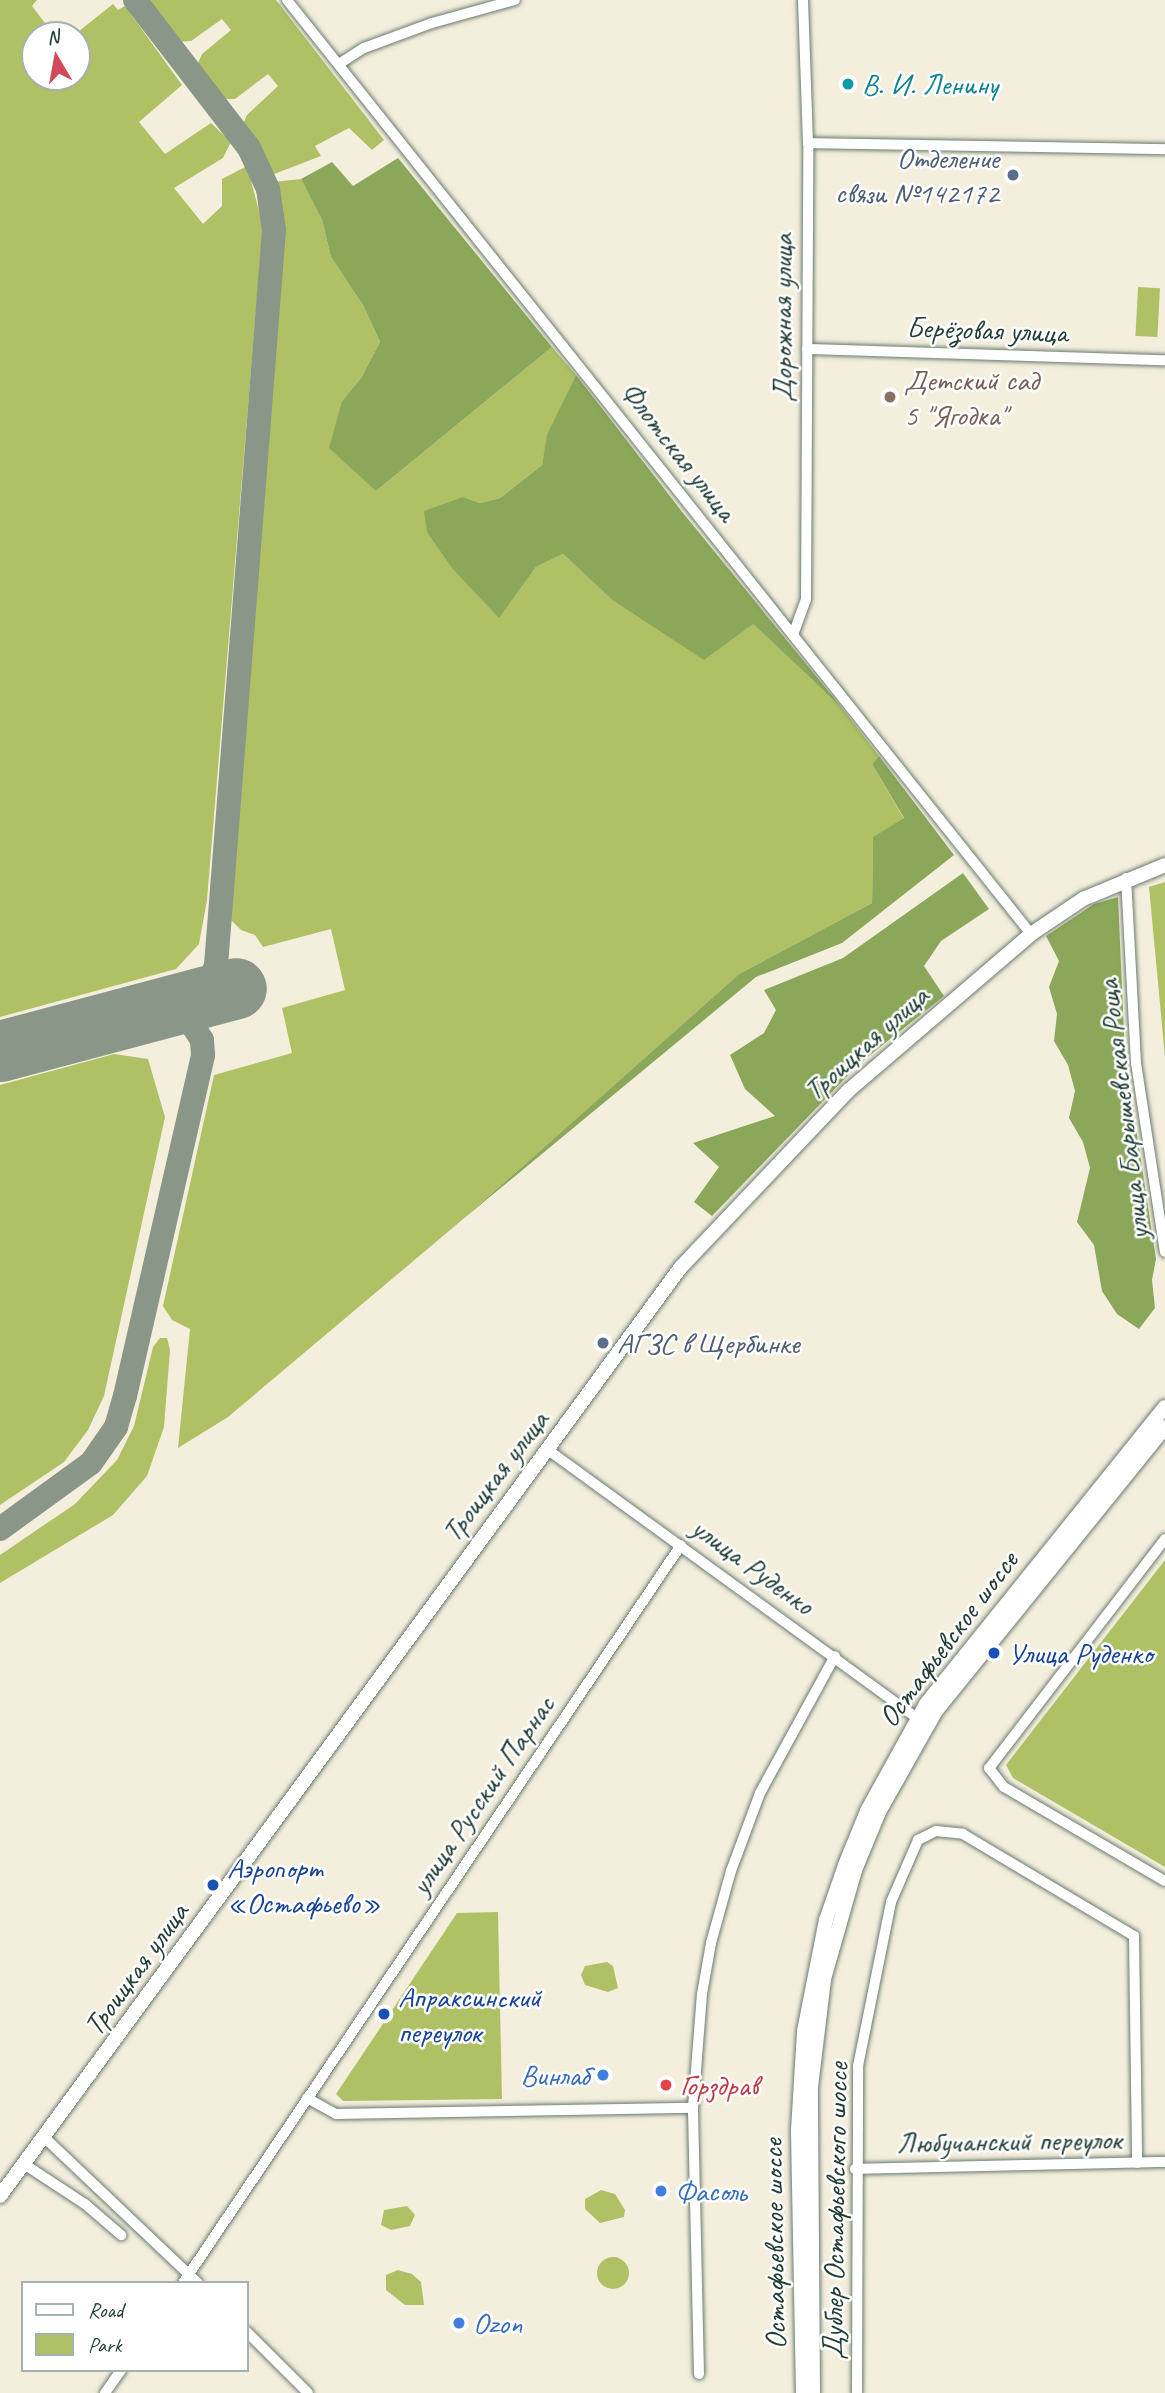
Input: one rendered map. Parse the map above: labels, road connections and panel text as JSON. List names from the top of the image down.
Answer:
{
  "streets": {
    "main road": ["Троицкая улица", "Остафьевское шоссе"],
    "street": [
      "Дорожная улица",
      "Берёзовая улица",
      "Флотская улица",
      "улица Барышевская Роща",
      "улица Руденко",
      "улица Русский Парнас",
      "Любучанский переулок",
      "Дублер Остафьевского шоссе"
    ]
  },
  "crossings": [
    ["Дорожная улица", "Берёзовая улица"],
    ["Дорожная улица", "Флотская улица"],
    ["Флотская улица", "Троицкая улица"],
    ["Троицкая улица", "улица Барышевская Роща"],
    ["Троицкая улица", "улица Руденко"],
    ["улица Руденко", "Остафьевское шоссе"],
    ["улица Руденко", "улица Русский Парнас"],
    ["Любучанский переулок", "Дублер Остафьевского шоссе"]
  ],
  "places": [
    "В. И. Ленину",
    "Отделение связи №142172",
    "Детский сад 5 \"Ягодка\"",
    "АГЗС в Щербинке",
    "Улица Руденко",
    "Аэропорт «Остафьево»",
    "Апраксинский переулок",
    "Винлаб",
    "Горздрав",
    "Фасоль",
    "Ozon"
  ],
  "legend": ["Road", "Park"],
  "north": "top"
}
